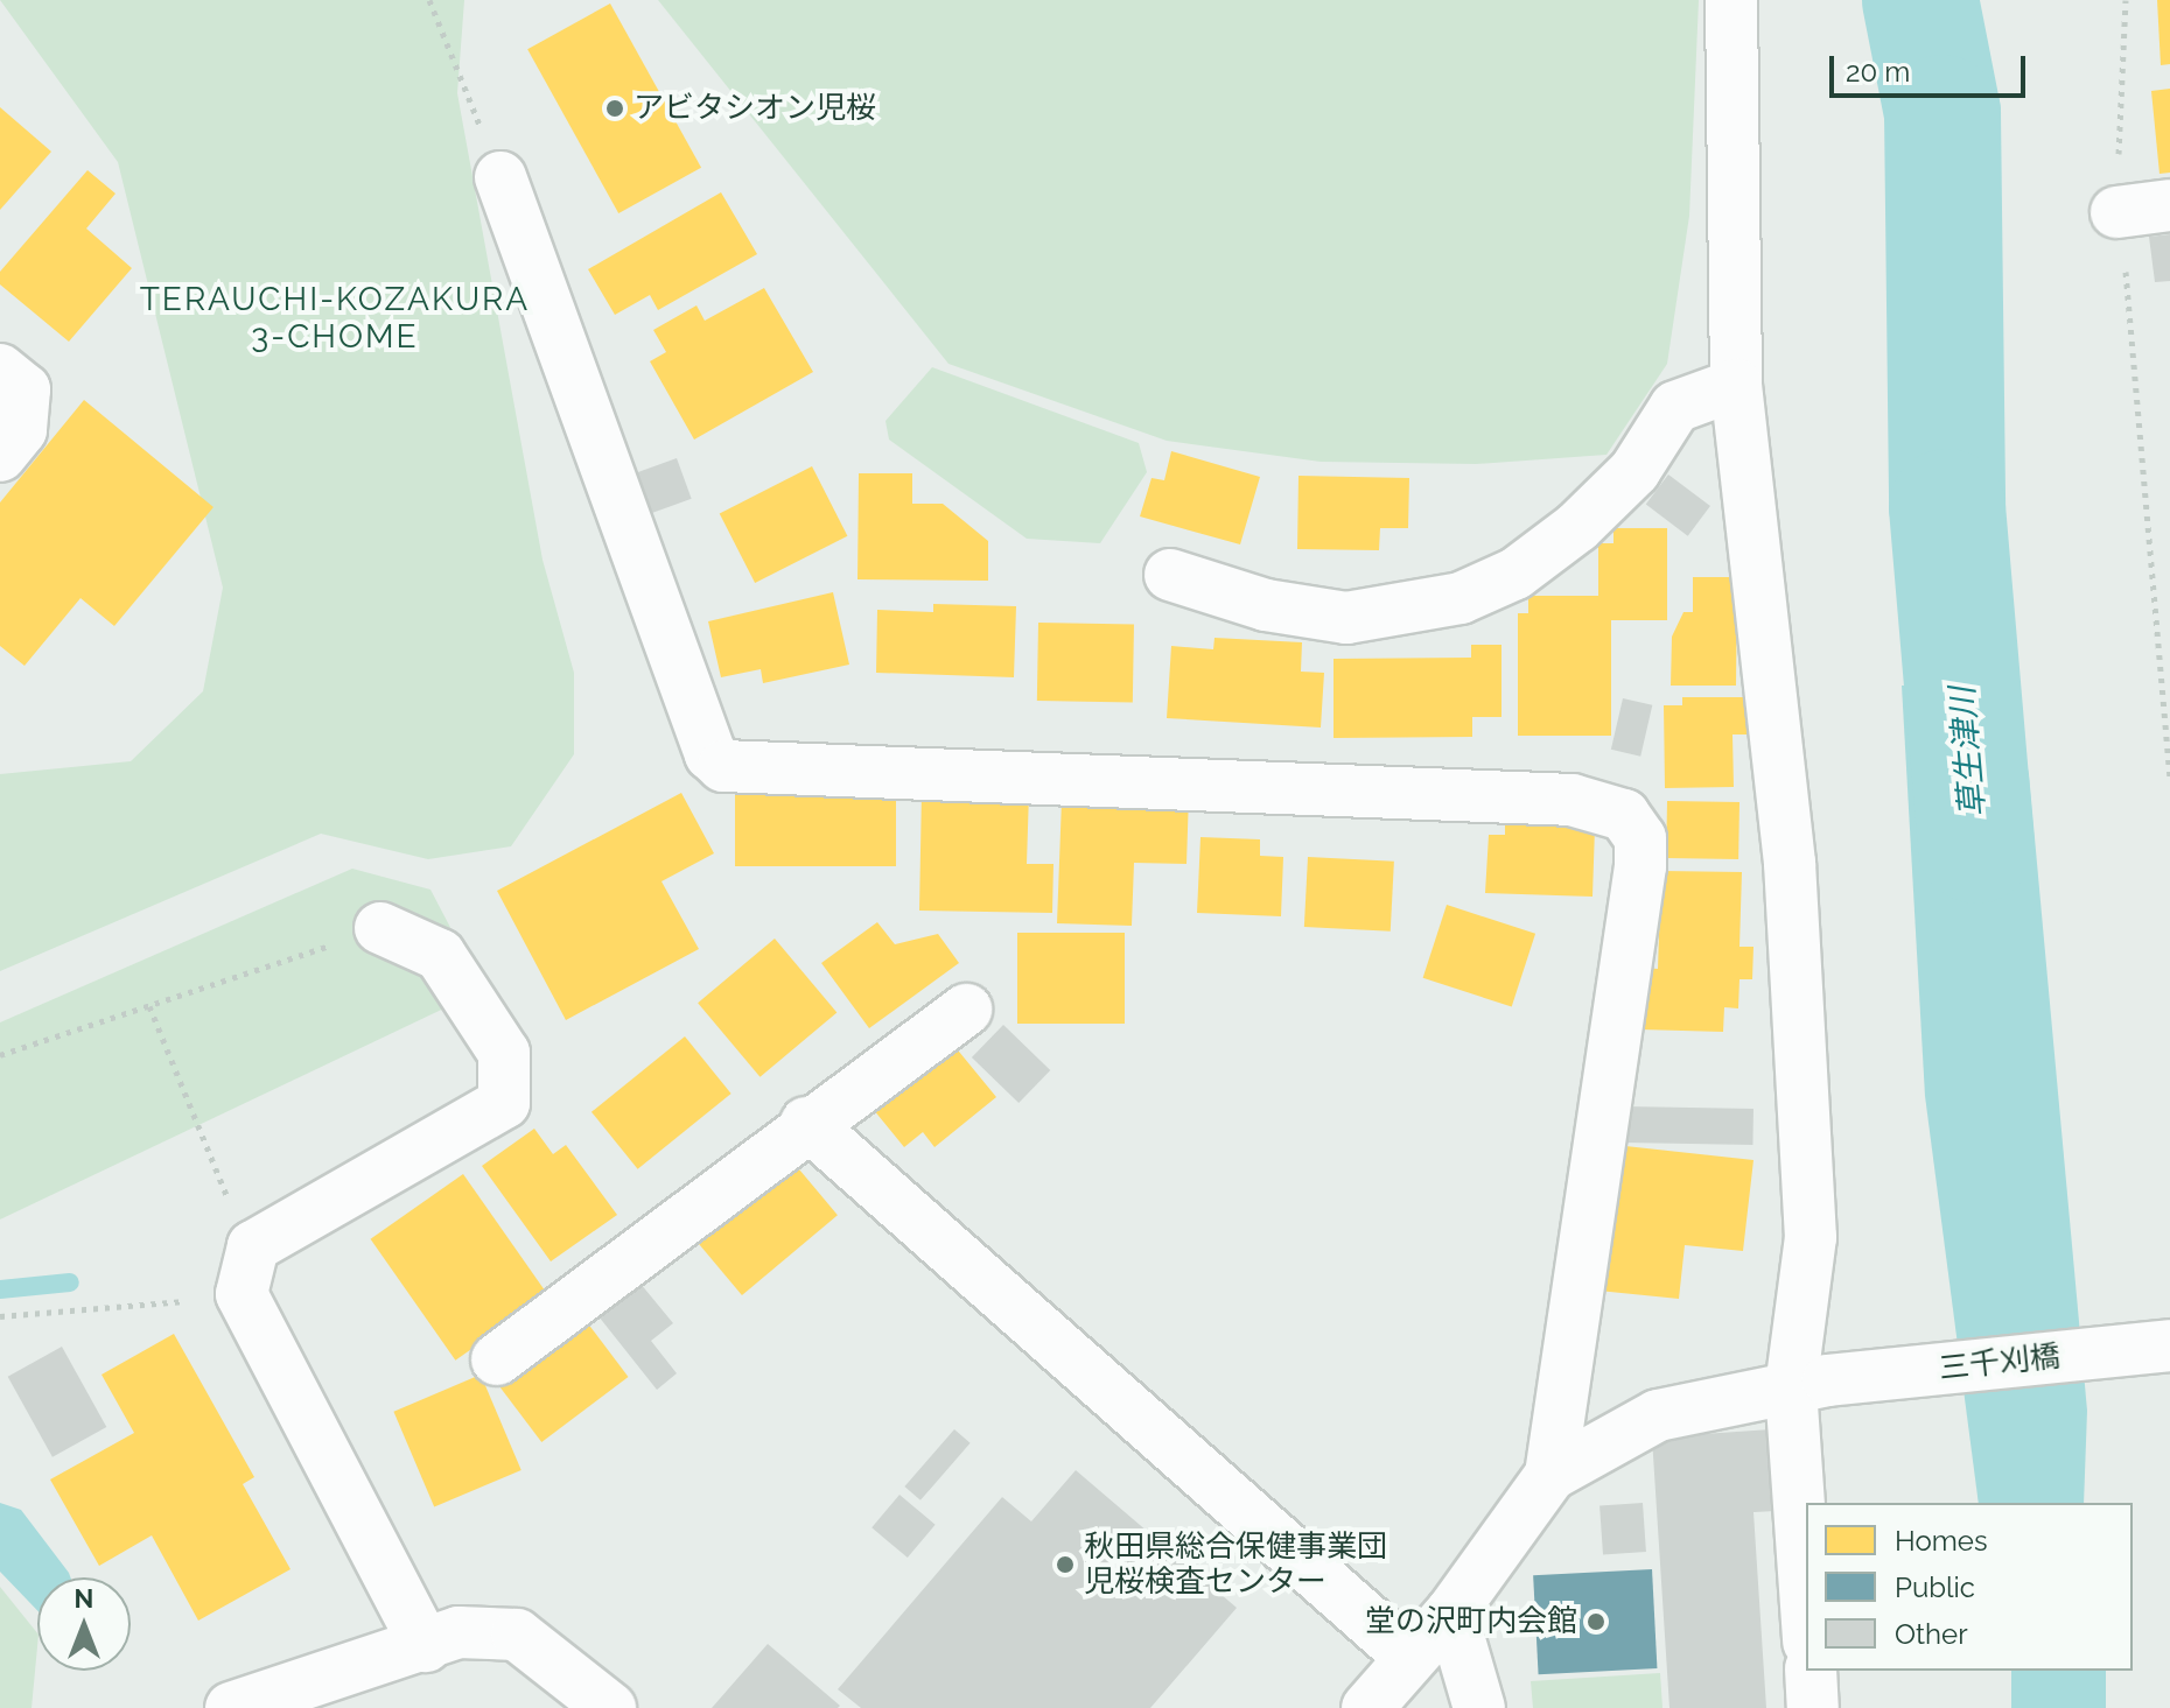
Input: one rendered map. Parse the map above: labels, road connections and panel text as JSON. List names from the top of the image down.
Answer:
{
  "streets": {
    "street": ["三千刈橋"]
  },
  "districts": ["TERAUCHI-KOZAKURA 3-CHOME"],
  "water": ["草生津川"],
  "places": ["アビタシオン児桜", "秋田県総合保健事業団 児桜検査センター", "堂の沢町内会館"],
  "legend": ["Homes", "Public", "Other"],
  "scale_bar": "20 m",
  "north": "top"
}
